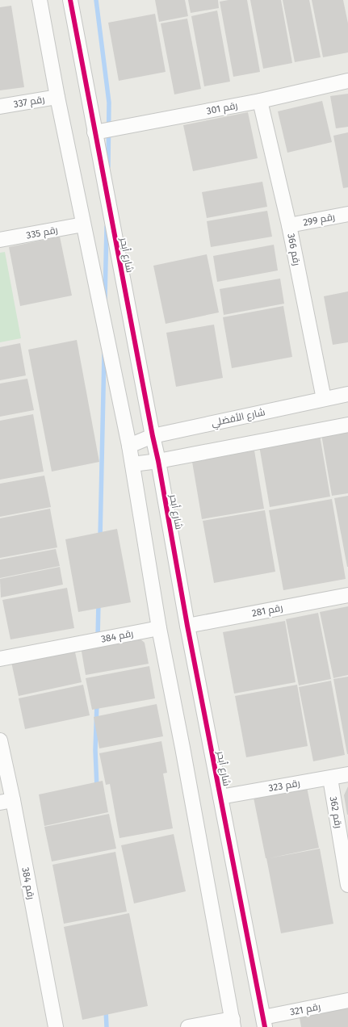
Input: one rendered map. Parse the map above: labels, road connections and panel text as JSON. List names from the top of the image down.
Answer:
{
  "streets": {
    "street": [
      "رقم 337",
      "رقم 301",
      "رقم 299",
      "رقم 335",
      "رقم 366",
      "شارع أبحر",
      "شارع الأفضلي",
      "رقم 281",
      "رقم 384",
      "رقم 323",
      "رقم 362",
      "رقم 321"
    ]
  },
  "crossings": [
    ["رقم 301", "رقم 366"],
    ["رقم 301", "شارع أبحر"],
    ["رقم 299", "رقم 366"],
    ["رقم 366", "شارع الأفضلي"],
    ["شارع أبحر", "شارع الأفضلي"],
    ["شارع أبحر", "رقم 281"],
    ["شارع أبحر", "رقم 323"],
    ["شارع أبحر", "رقم 321"],
    ["رقم 323", "رقم 362"]
  ]
}
